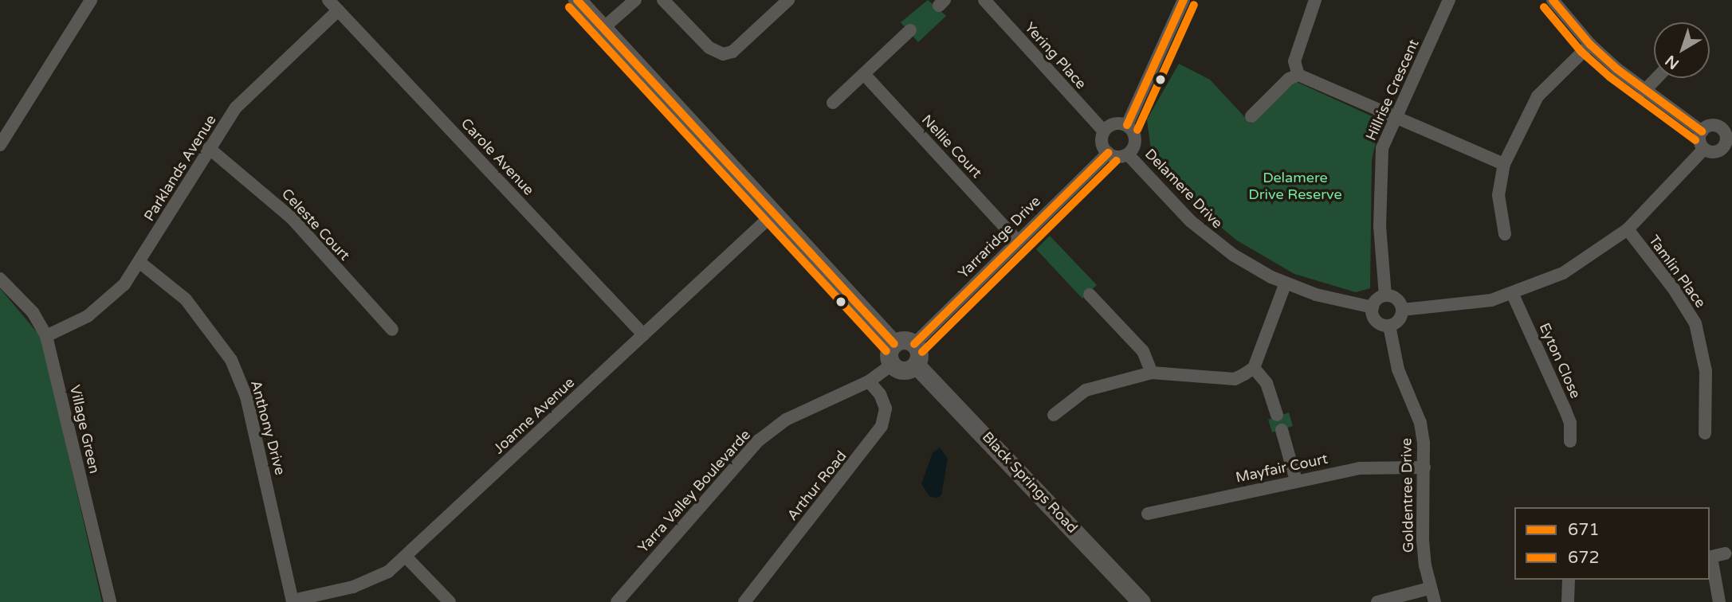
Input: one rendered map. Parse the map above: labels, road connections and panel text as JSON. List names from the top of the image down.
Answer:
{
  "streets": {
    "main road": ["Black Springs Road"],
    "street": [
      "Yering Place",
      "Hillrise Crescent",
      "Nellie Court",
      "Carole Avenue",
      "Parklands Avenue",
      "Delamere Drive",
      "Celeste Court",
      "Yarraridge Drive",
      "Tamlin Place",
      "Eyton Close",
      "Joanne Avenue",
      "Anthony Drive",
      "Village Green",
      "Mayfair Court",
      "Arthur Road",
      "Yarra Valley Boulevarde",
      "Goldentree Drive"
    ]
  },
  "crossings": [
    ["Yering Place", "Delamere Drive"],
    ["Yering Place", "Yarraridge Drive"],
    ["Hillrise Crescent", "Delamere Drive"],
    ["Hillrise Crescent", "Goldentree Drive"],
    ["Nellie Court", "Yarraridge Drive"],
    ["Carole Avenue", "Parklands Avenue"],
    ["Carole Avenue", "Joanne Avenue"],
    ["Parklands Avenue", "Celeste Court"],
    ["Parklands Avenue", "Anthony Drive"],
    ["Parklands Avenue", "Village Green"],
    ["Delamere Drive", "Yarraridge Drive"],
    ["Delamere Drive", "Goldentree Drive"],
    ["Yarraridge Drive", "Black Springs Road"],
    ["Yarraridge Drive", "Yarra Valley Boulevarde"],
    ["Joanne Avenue", "Anthony Drive"],
    ["Mayfair Court", "Goldentree Drive"],
    ["Black Springs Road", "Yarra Valley Boulevarde"],
    ["Arthur Road", "Yarra Valley Boulevarde"]
  ],
  "parks": ["Delamere Drive Reserve"],
  "lines": ["transit line 671", "transit line 672"],
  "legend": ["671", "672"],
  "north": "bottom left"
}
